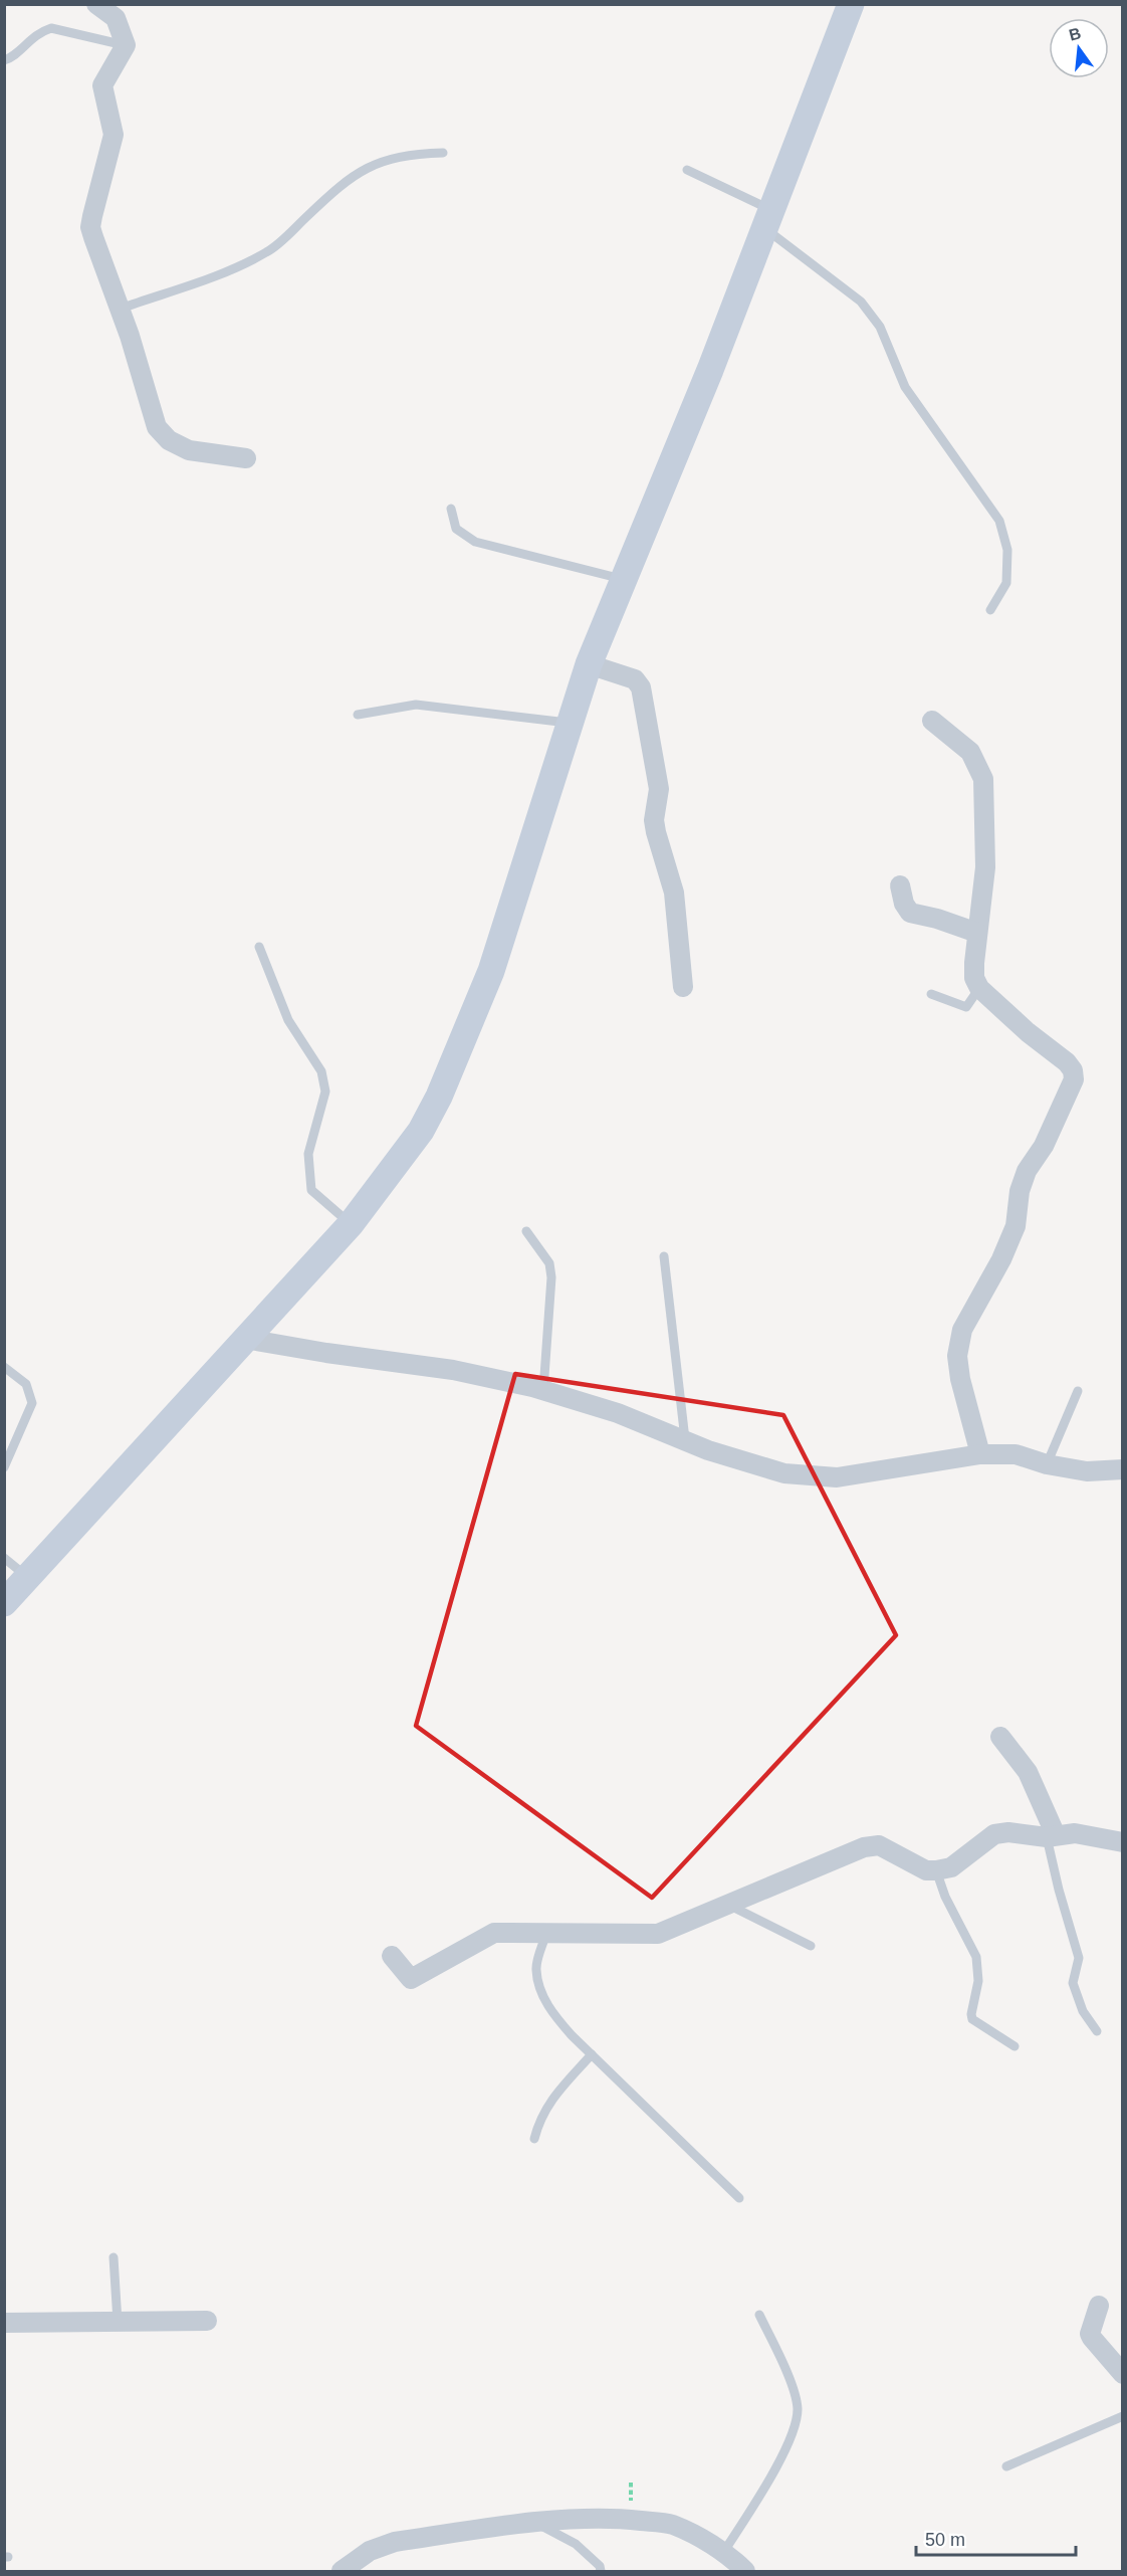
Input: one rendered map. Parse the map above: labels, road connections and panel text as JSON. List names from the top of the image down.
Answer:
{
  "scale_bar": "50 m",
  "north": "top"
}
